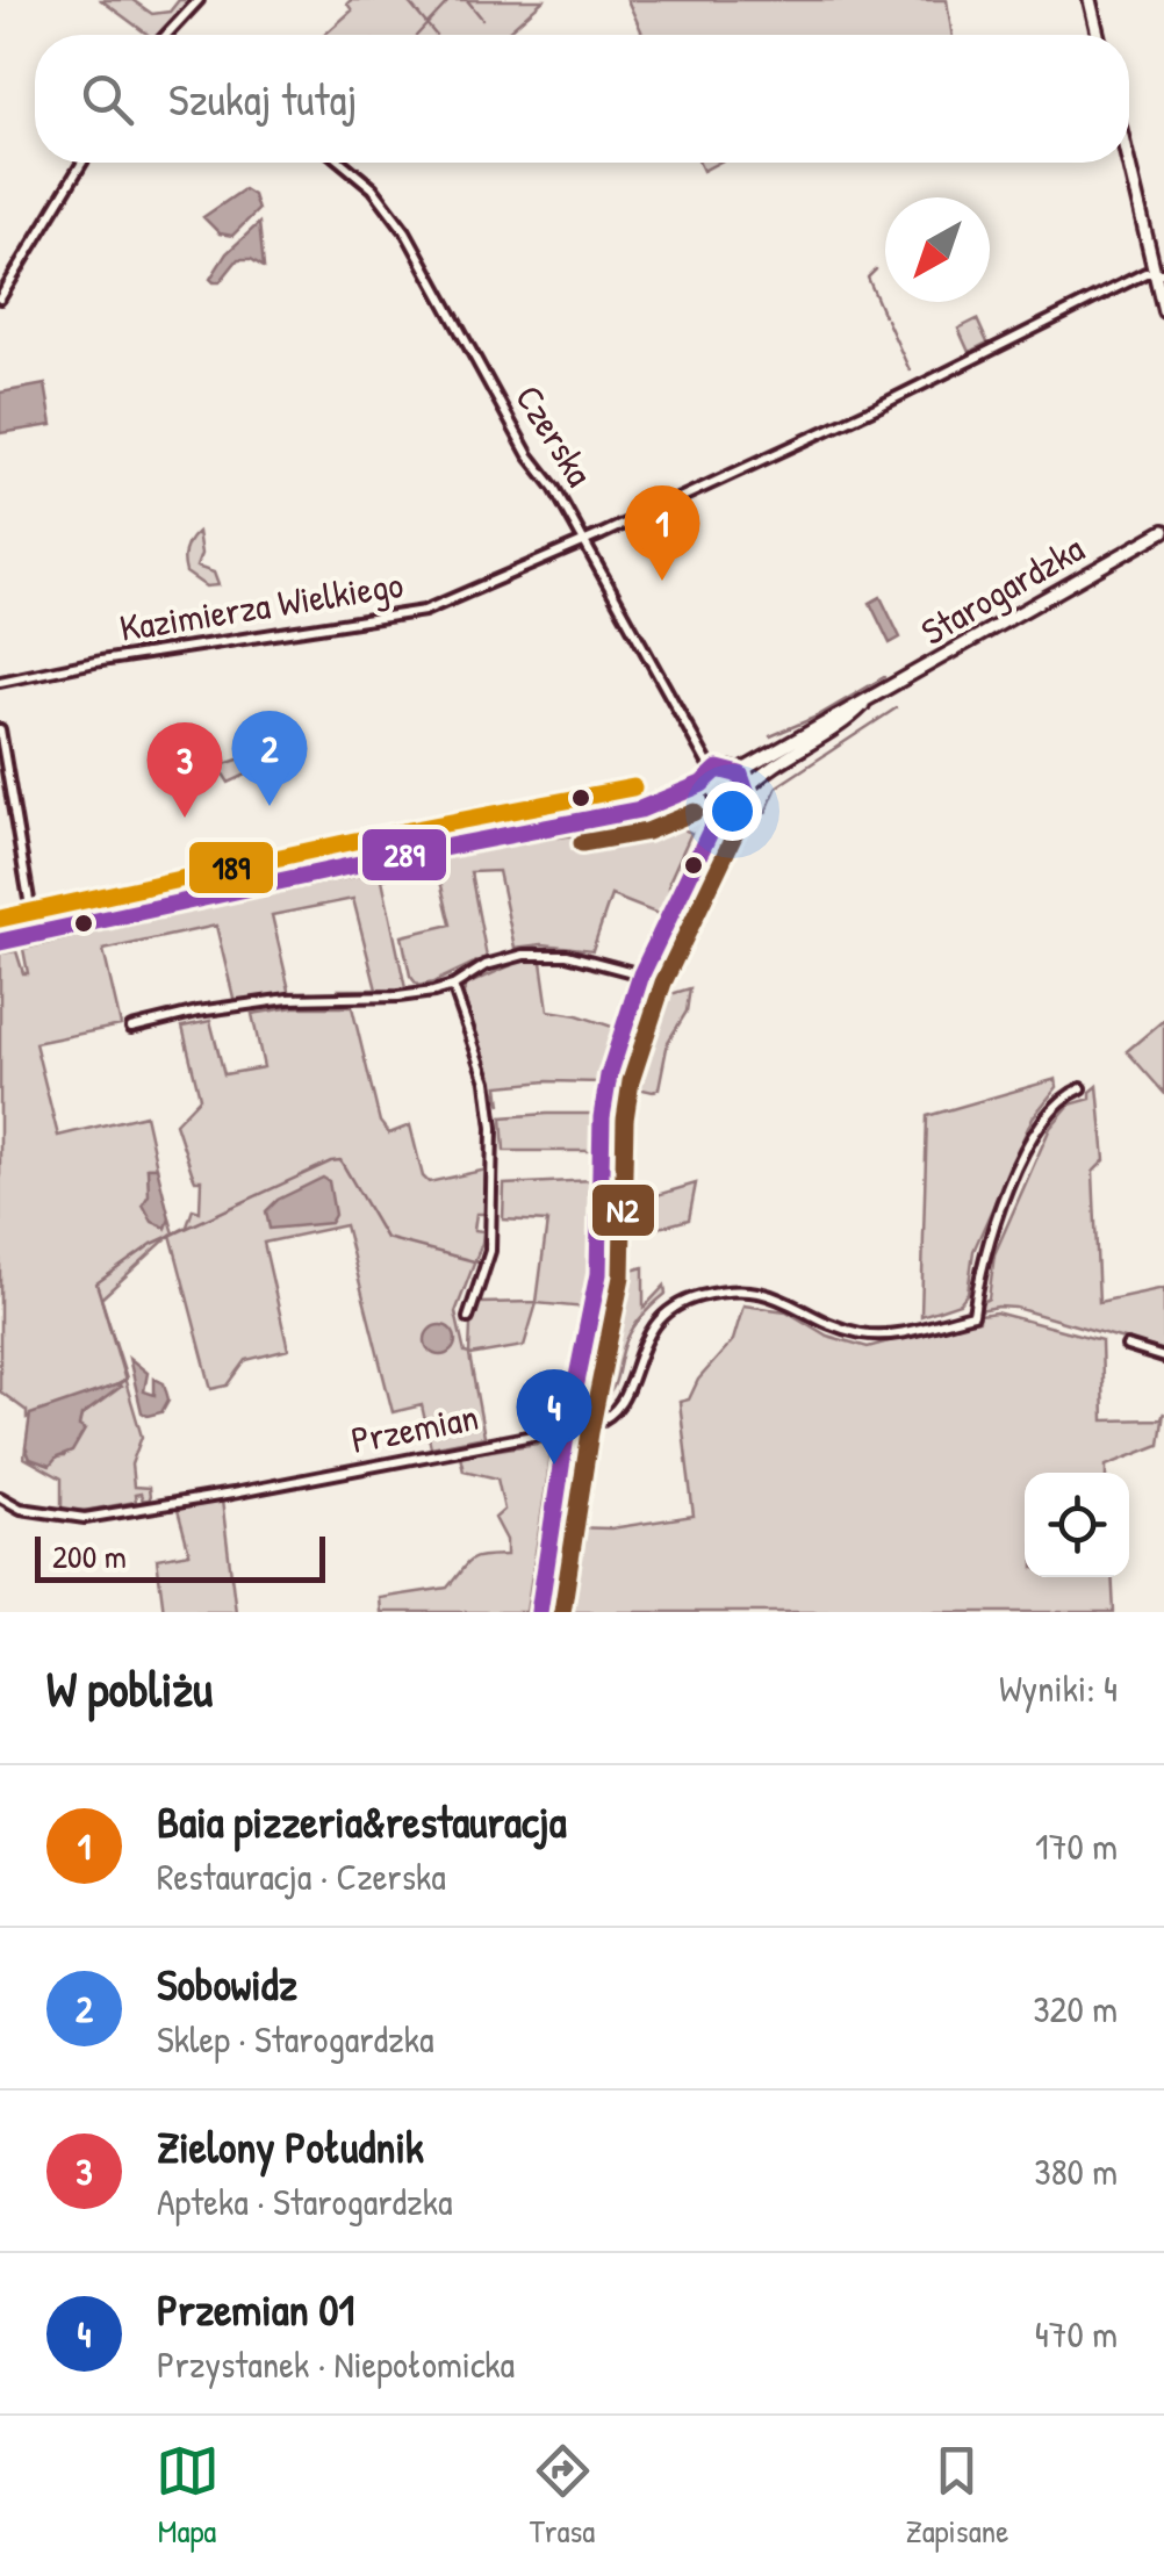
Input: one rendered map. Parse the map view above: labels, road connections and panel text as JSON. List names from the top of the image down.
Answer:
{
  "streets": {
    "main road": ["Starogardzka"],
    "street": ["Czerska", "Kazimierza Wielkiego", "Przemian"]
  },
  "crossings": [
    ["Czerska", "Starogardzka"],
    ["Czerska", "Kazimierza Wielkiego"]
  ],
  "lines": ["transit line 289", "transit line 189", "transit line N2"],
  "scale_bar": "200 m",
  "north": "bottom left",
  "page": {
    "search": "Szukaj tutaj",
    "pins": [
      "1",
      "2",
      "3",
      "4"
    ],
    "scale": "200 m",
    "heading": ["W pobliżu", "Wyniki: 4"],
    "list": [
      {
        "mark": "1",
        "name": "Baia pizzeria&restauracja",
        "note": "Restauracja · Czerska",
        "value": "170 m"
      },
      {
        "mark": "2",
        "name": "Sobowidz",
        "note": "Sklep · Starogardzka",
        "value": "320 m"
      },
      {
        "mark": "3",
        "name": "Zielony Południk",
        "note": "Apteka · Starogardzka",
        "value": "380 m"
      },
      {
        "mark": "4",
        "name": "Przemian 01",
        "note": "Przystanek · Niepołomicka",
        "value": "470 m"
      }
    ],
    "nav": ["Mapa", "Trasa", "Zapisane"]
  }
}
